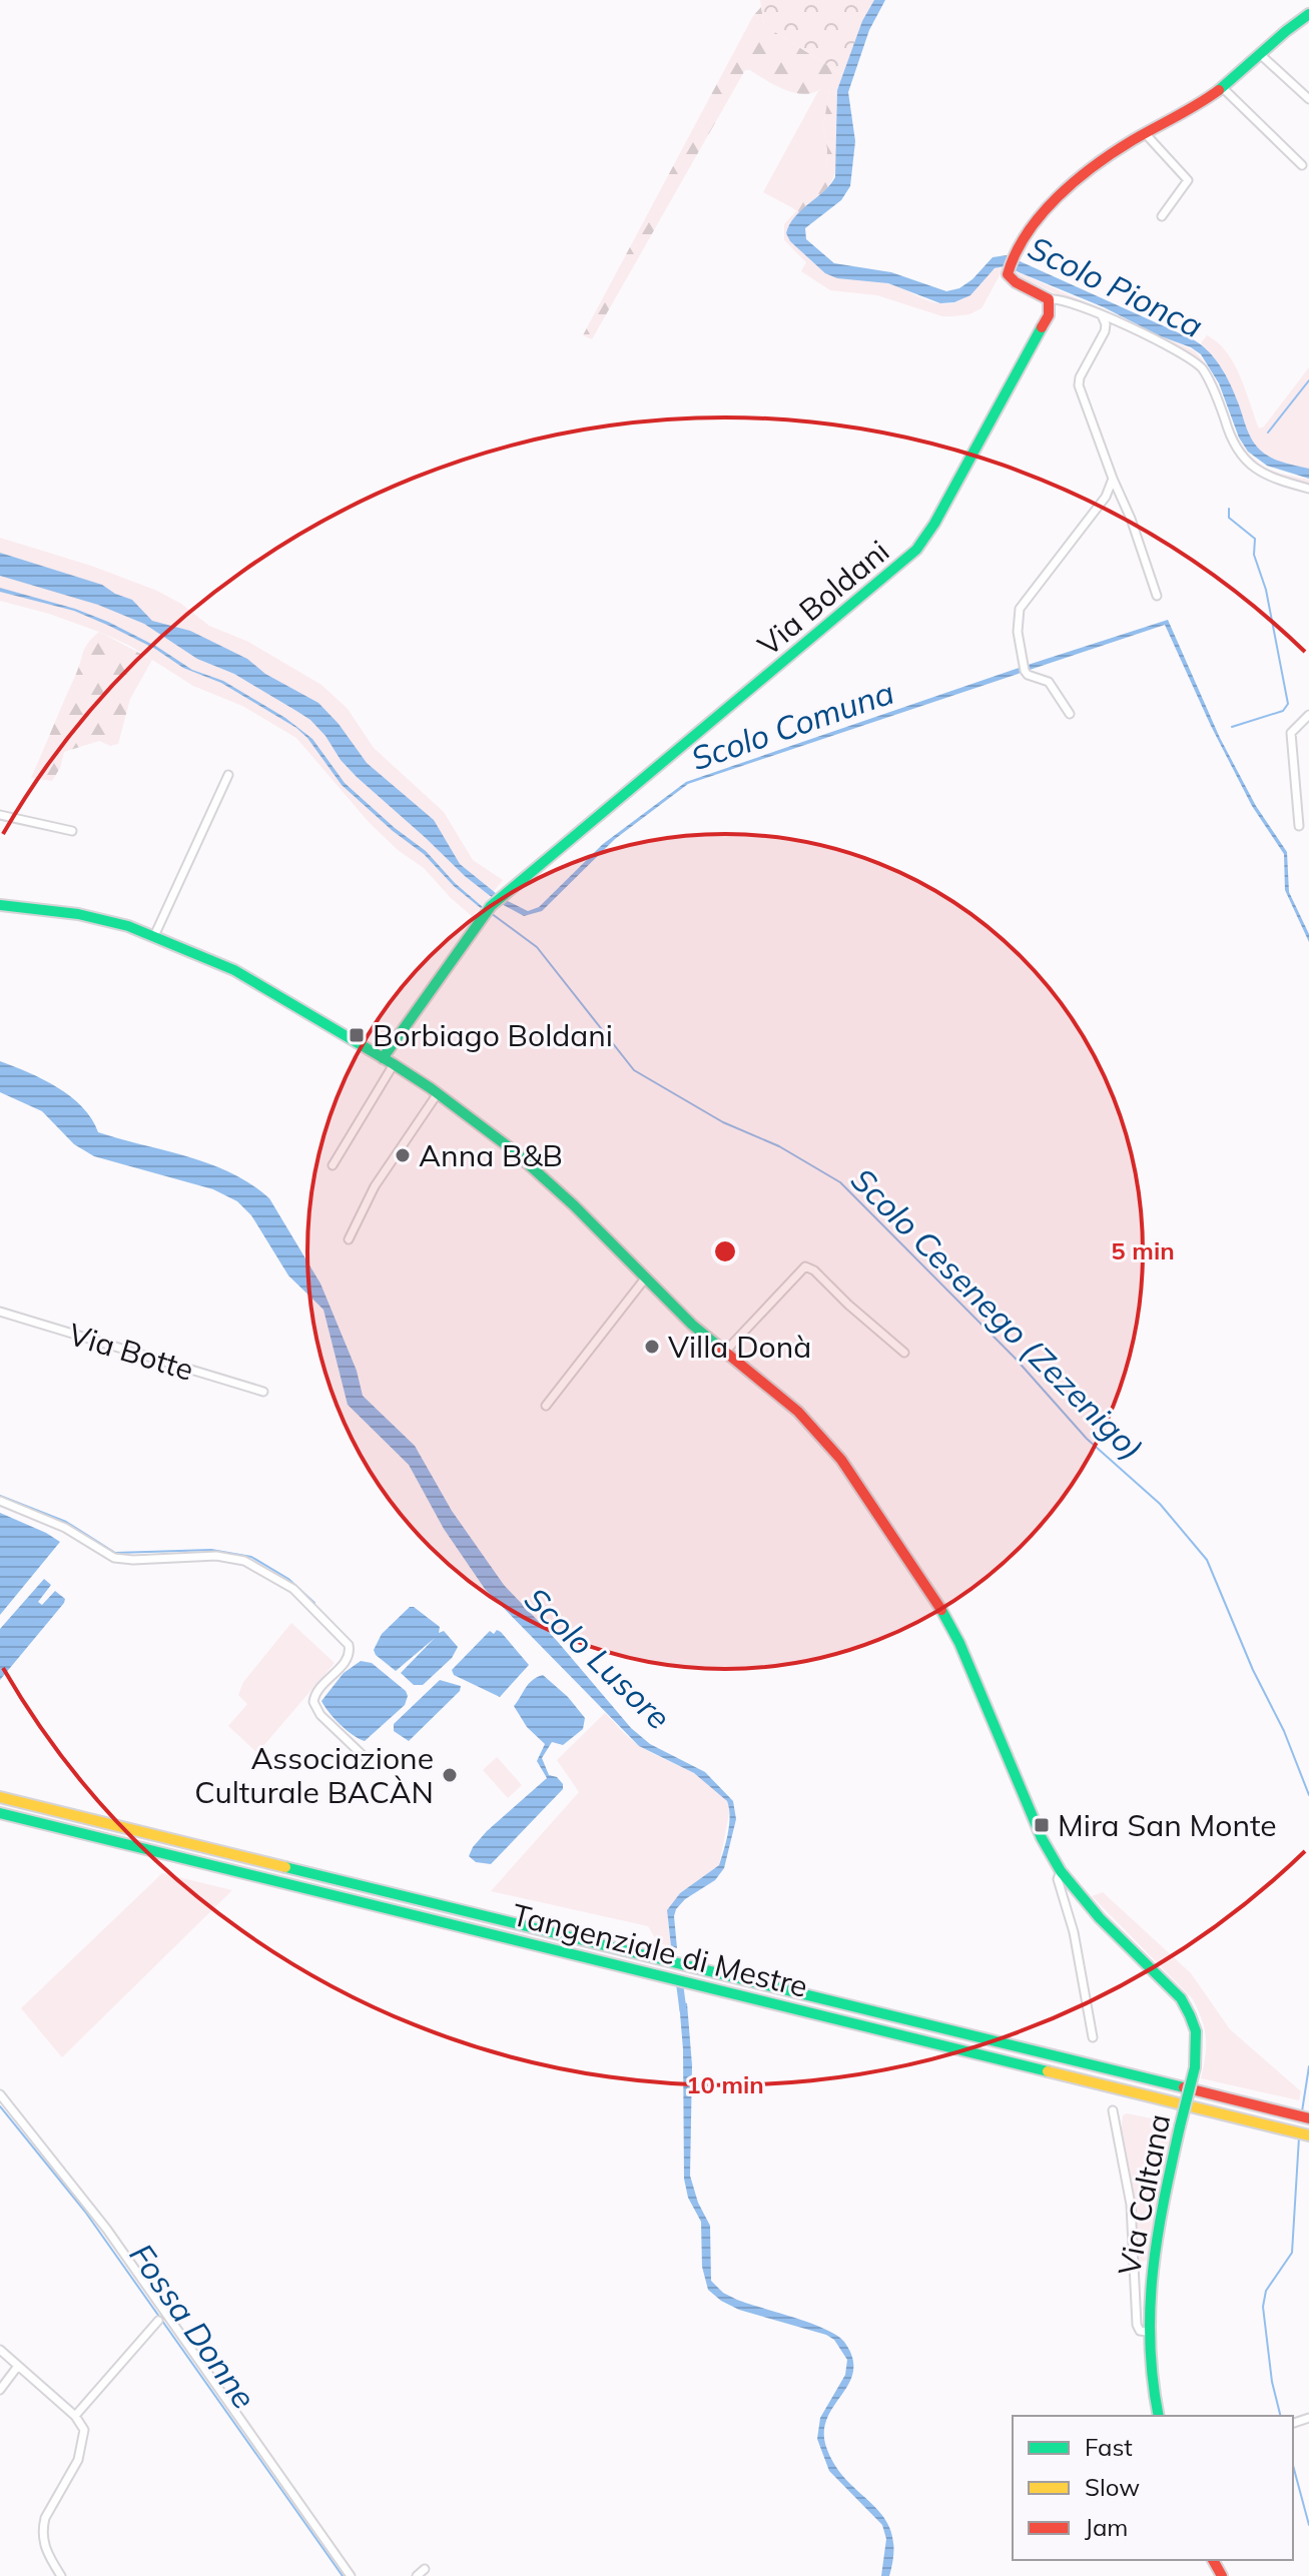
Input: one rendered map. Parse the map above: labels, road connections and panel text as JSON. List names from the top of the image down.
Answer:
{
  "streets": {
    "main road": ["Via Boldani", "Tangenziale di Mestre", "Via Caltana"],
    "street": ["Via Botte"]
  },
  "crossings": [
    ["Via Boldani", "Via Caltana"]
  ],
  "water": [
    "Scolo Pionca",
    "Scolo Comuna",
    "Scolo Cesenego (Zezenigo)",
    "Scolo Lusore",
    "Fossa Donne"
  ],
  "places": {
    "transit": ["Borbiago Boldani", "Mira San Monte"],
    "other": ["Anna B&B", "Villa Donà", "Associazione Culturale BACÀN"]
  },
  "legend": ["Fast", "Slow", "Jam"],
  "rings": ["5 min", "10 min"]
}
